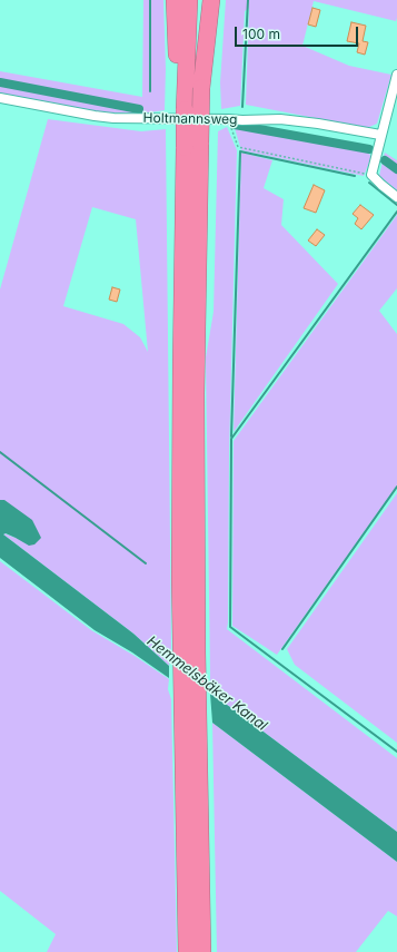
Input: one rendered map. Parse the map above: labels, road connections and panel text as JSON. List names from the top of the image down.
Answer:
{
  "streets": {
    "street": ["Holtmannsweg"]
  },
  "water": ["Hemmelsbäker Kanal"],
  "scale_bar": "100 m"
}
